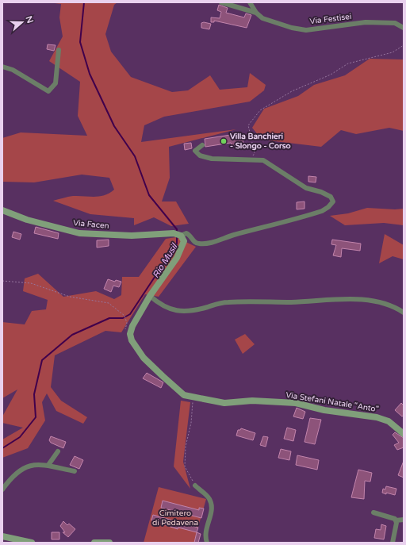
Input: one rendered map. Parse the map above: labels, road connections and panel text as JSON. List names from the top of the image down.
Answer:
{
  "streets": {
    "street": ["Via Festisei", "Via Facen", "Via Stefani Natale \"Anto\""]
  },
  "crossings": [
    ["Via Facen", "Via Stefani Natale \"Anto\""]
  ],
  "water": ["Rio Musil"],
  "parks": ["Cimitero di Pedavena"],
  "places": ["Villa Banchieri - Slongo - Corso"],
  "north": "right"
}
